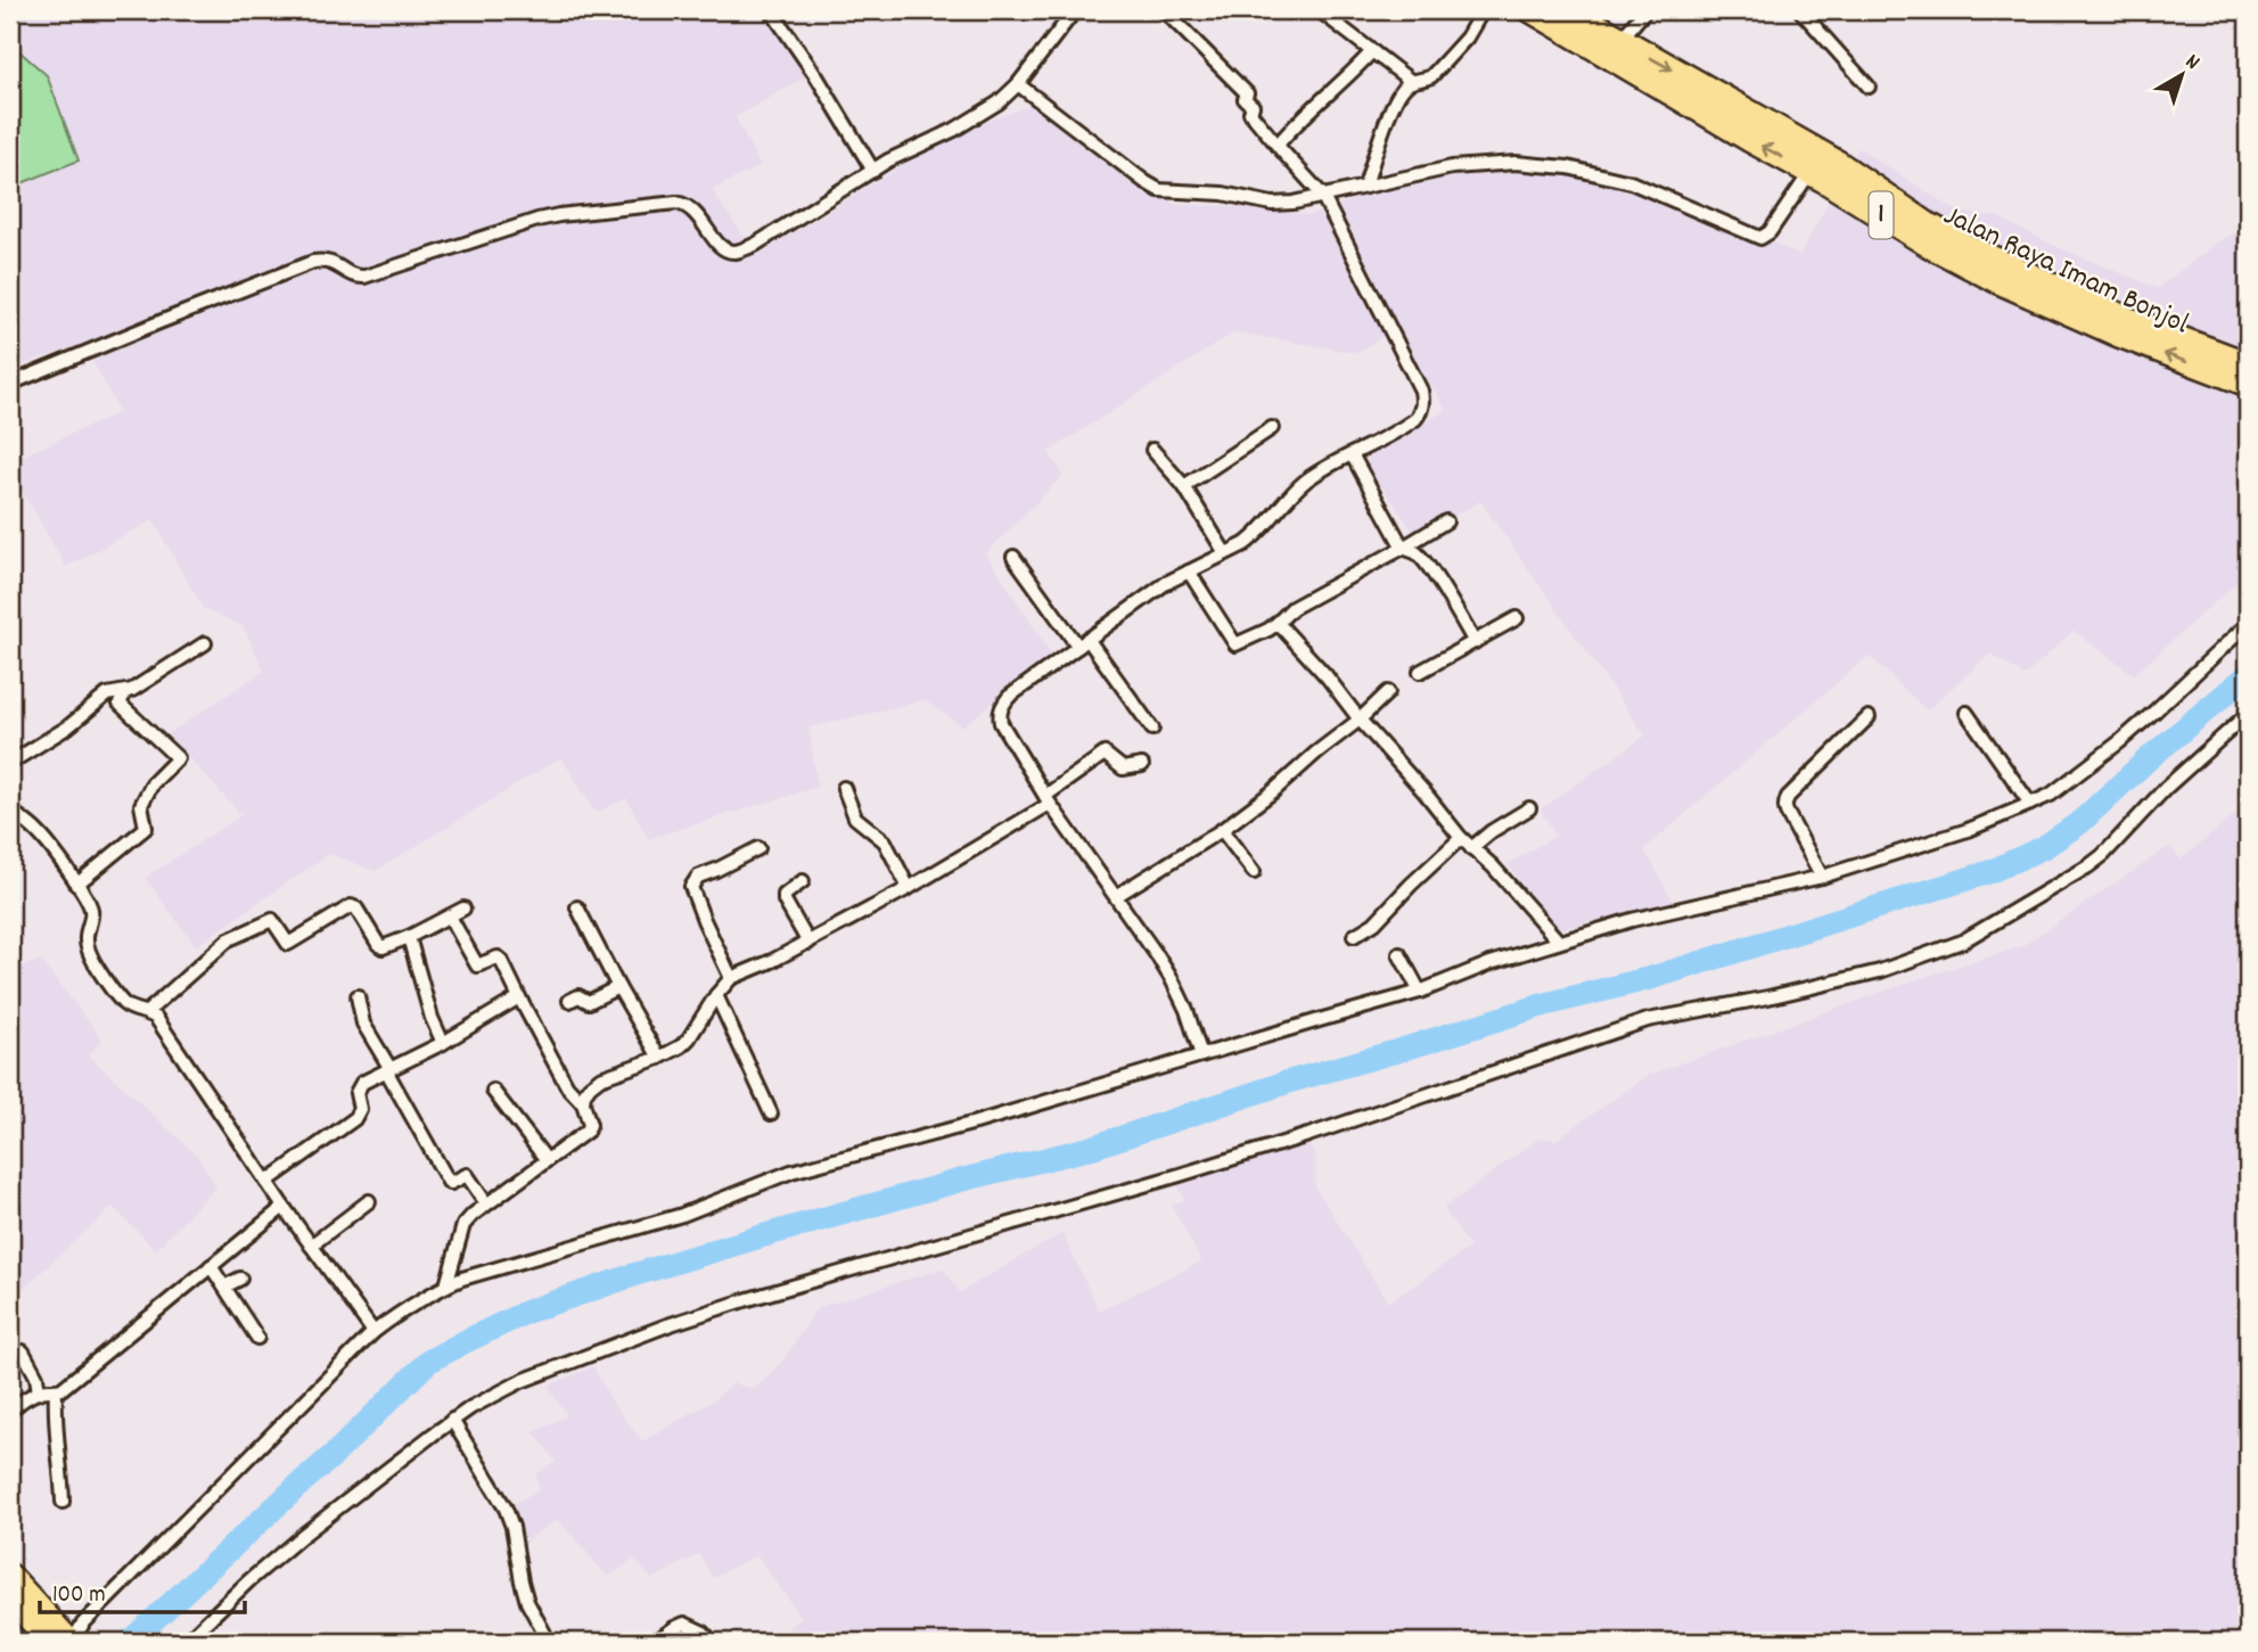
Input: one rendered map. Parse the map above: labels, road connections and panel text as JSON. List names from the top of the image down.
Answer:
{
  "streets": {
    "highway": ["1", "Jalan Raya Imam Bonjol"]
  },
  "scale_bar": "100 m",
  "north": "top right"
}
